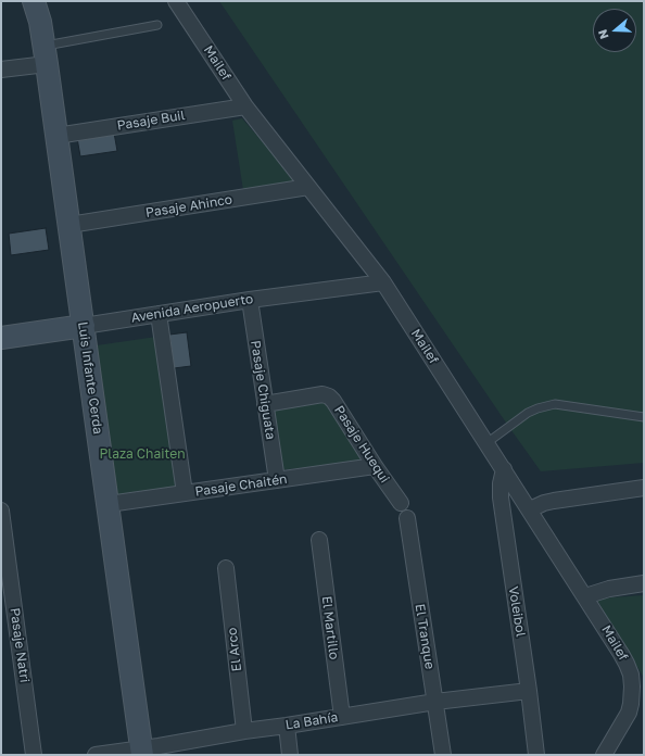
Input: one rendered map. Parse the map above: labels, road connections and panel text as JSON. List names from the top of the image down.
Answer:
{
  "streets": {
    "street": [
      "Mailef",
      "Pasaje Buil",
      "Pasaje Ahinco",
      "Avenida Aeropuerto",
      "Luis Infante Cerda",
      "Pasaje Chiguata",
      "Pasaje Huequi",
      "Pasaje Chaitén",
      "Voleibol",
      "El Martillo",
      "El Tranque",
      "Pasaje Natri",
      "El Arco",
      "La Bahía"
    ]
  },
  "crossings": [
    ["Mailef", "Pasaje Buil"],
    ["Mailef", "Pasaje Ahinco"],
    ["Mailef", "Avenida Aeropuerto"],
    ["Mailef", "Voleibol"],
    ["Pasaje Buil", "Luis Infante Cerda"],
    ["Pasaje Ahinco", "Luis Infante Cerda"],
    ["Avenida Aeropuerto", "Luis Infante Cerda"],
    ["Avenida Aeropuerto", "Pasaje Chiguata"],
    ["Luis Infante Cerda", "Pasaje Chaitén"],
    ["Luis Infante Cerda", "La Bahía"],
    ["Pasaje Chiguata", "Pasaje Huequi"],
    ["Pasaje Chiguata", "Pasaje Chaitén"],
    ["Pasaje Huequi", "Pasaje Chaitén"],
    ["Voleibol", "La Bahía"],
    ["El Martillo", "La Bahía"],
    ["El Tranque", "La Bahía"],
    ["El Arco", "La Bahía"]
  ],
  "parks": ["Plaza Chaiten"],
  "north": "left"
}
